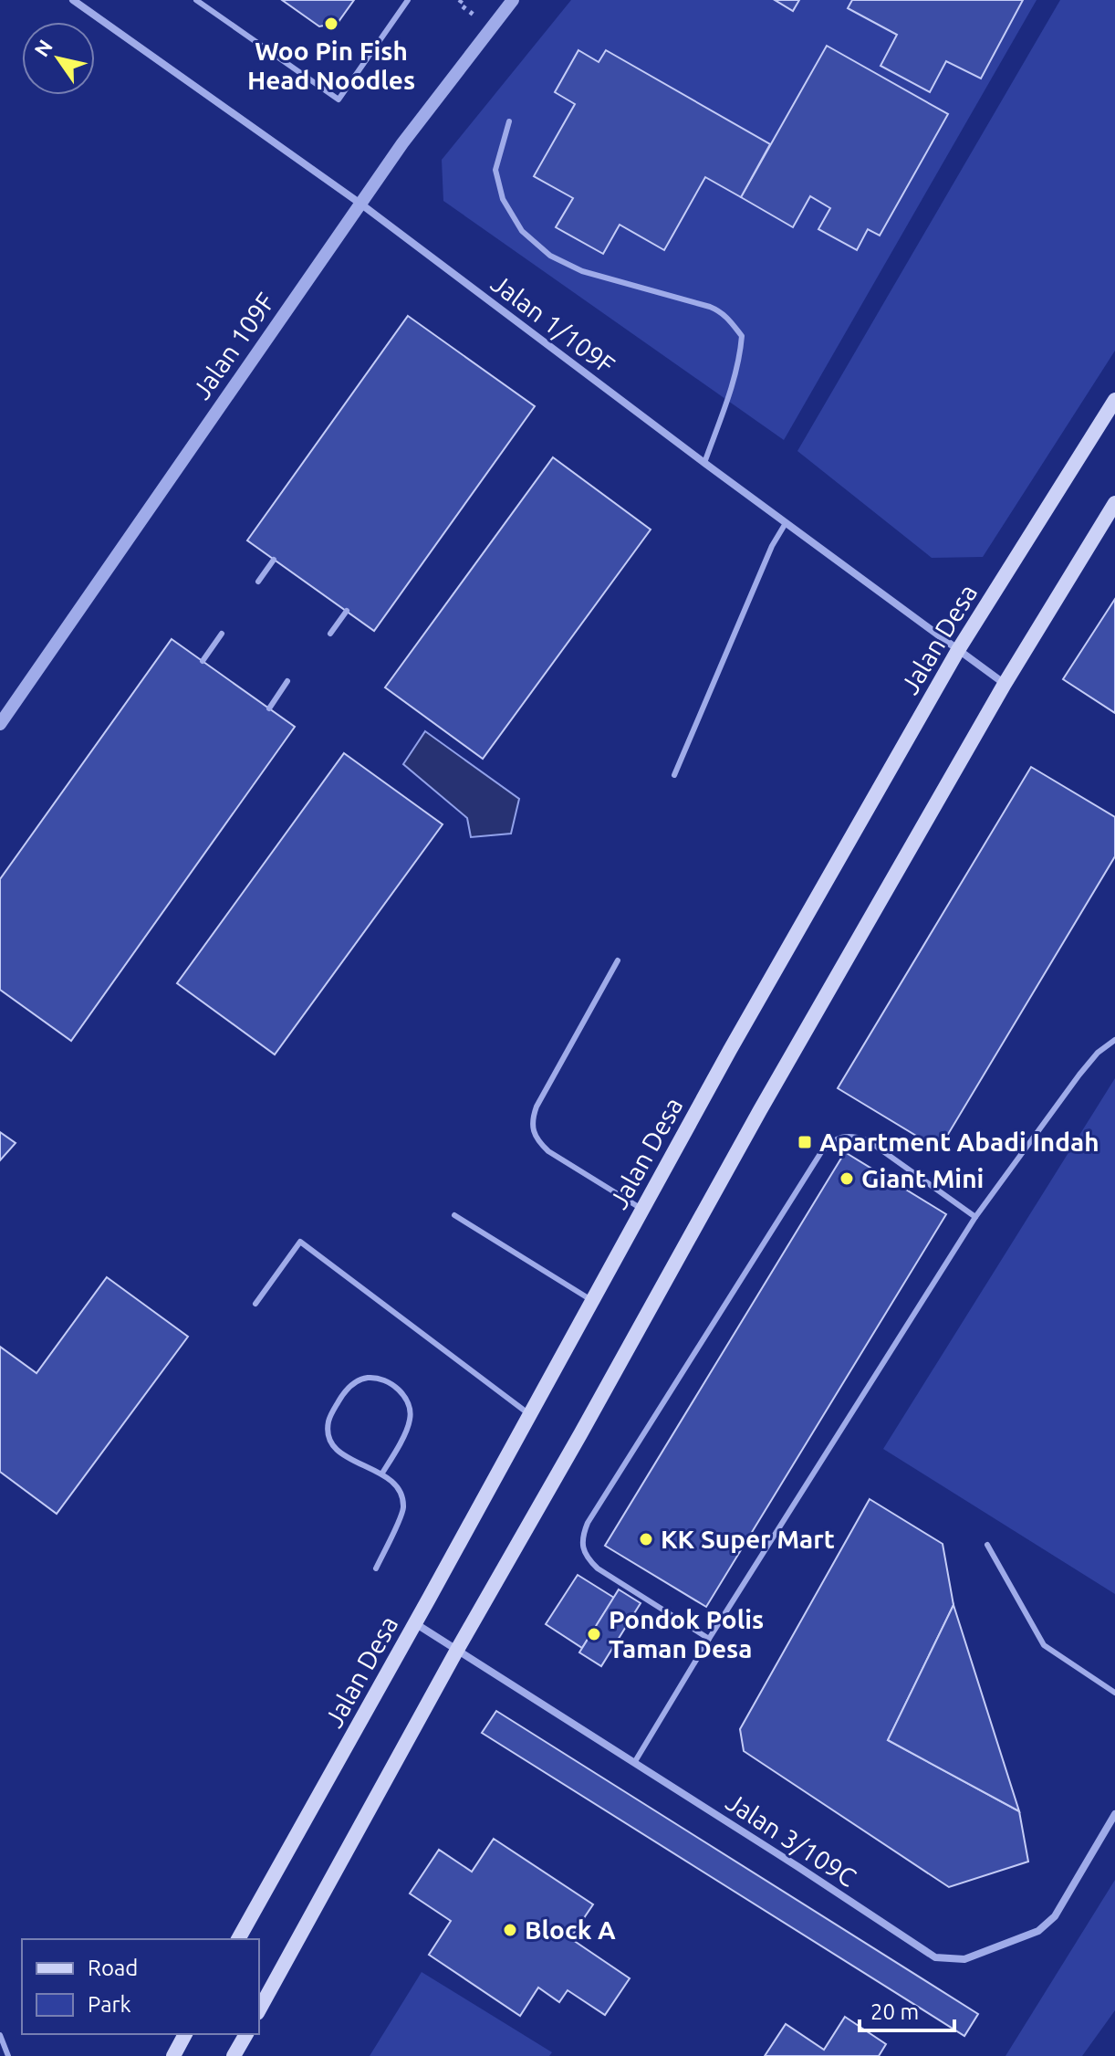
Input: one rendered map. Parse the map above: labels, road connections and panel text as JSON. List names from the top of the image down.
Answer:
{
  "streets": {
    "main road": ["Jalan Desa"],
    "street": ["Jalan 1/109F", "Jalan 109F", "Jalan 3/109C"]
  },
  "crossings": [
    ["Jalan 1/109F", "Jalan 109F"],
    ["Jalan 1/109F", "Jalan Desa"],
    ["Jalan Desa", "Jalan 3/109C"]
  ],
  "places": {
    "other": [
      "Woo Pin Fish Head Noodles",
      "Giant Mini",
      "KK Super Mart",
      "Pondok Polis Taman Desa",
      "Block A"
    ],
    "transit": ["Apartment Abadi Indah"]
  },
  "legend": ["Road", "Park"],
  "scale_bar": "20 m",
  "north": "top left"
}
